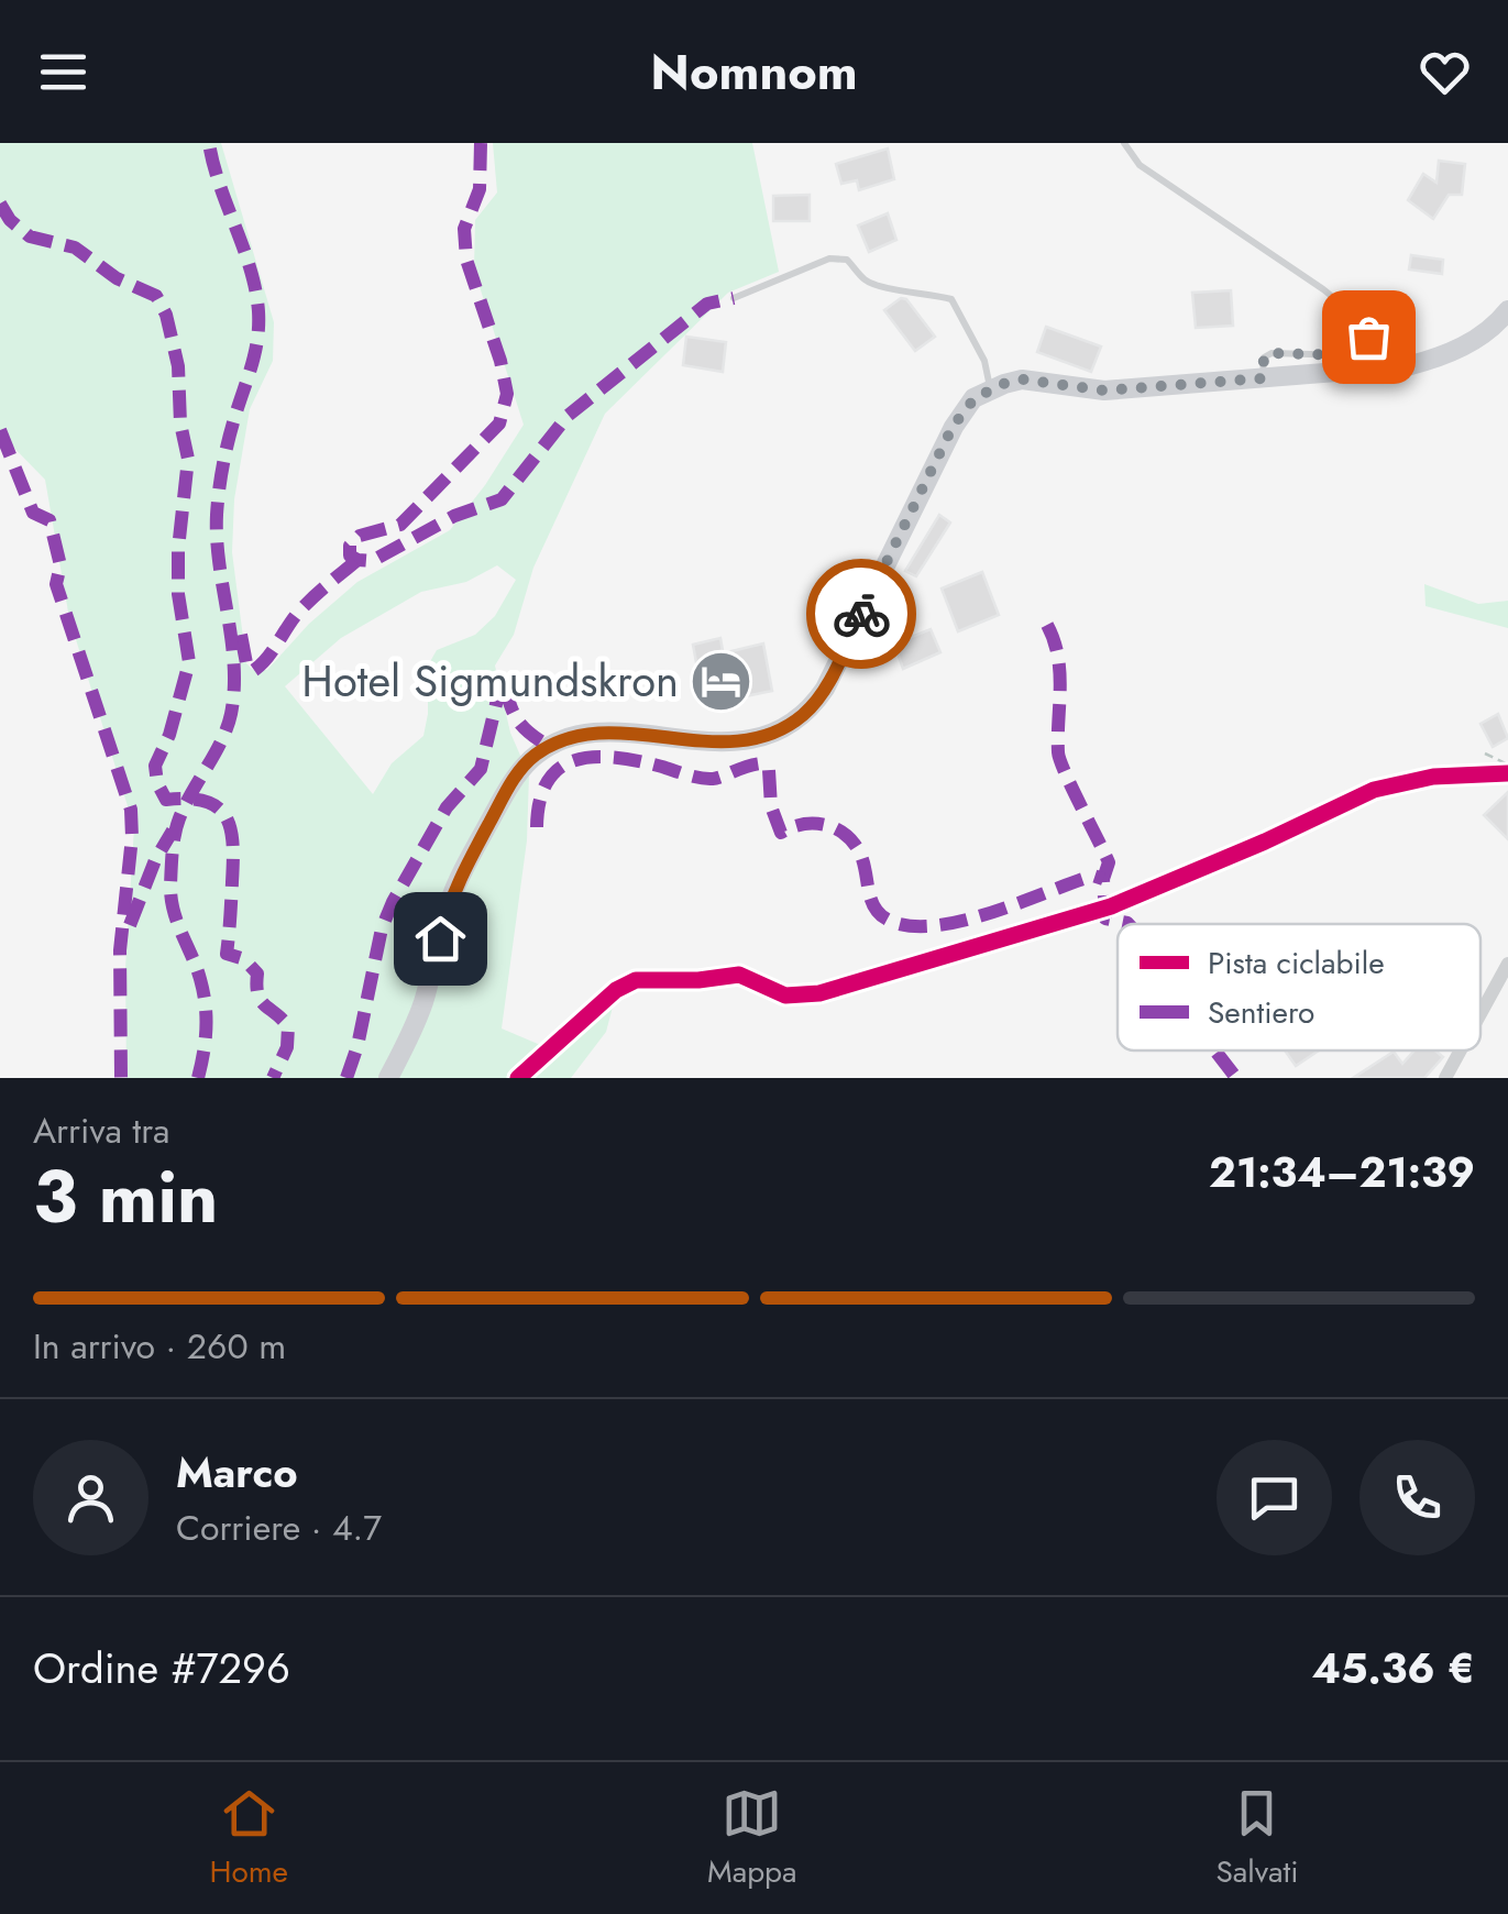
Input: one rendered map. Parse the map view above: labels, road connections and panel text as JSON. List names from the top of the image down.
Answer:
{
  "places": {
    "hotel": ["Hotel Sigmundskron"]
  },
  "legend": ["Pista ciclabile", "Sentiero"],
  "page": {
    "header": "Nomnom",
    "heading": ["3 min", "Arriva tra", "21:34–21:39"],
    "panel": [
      "Marco",
      "Corriere · 4.7",
      "Ordine #7296",
      "45.36 €"
    ],
    "bar": "In arrivo · 260 m",
    "tabs": ["Home", "Mappa", "Salvati"]
  }
}
